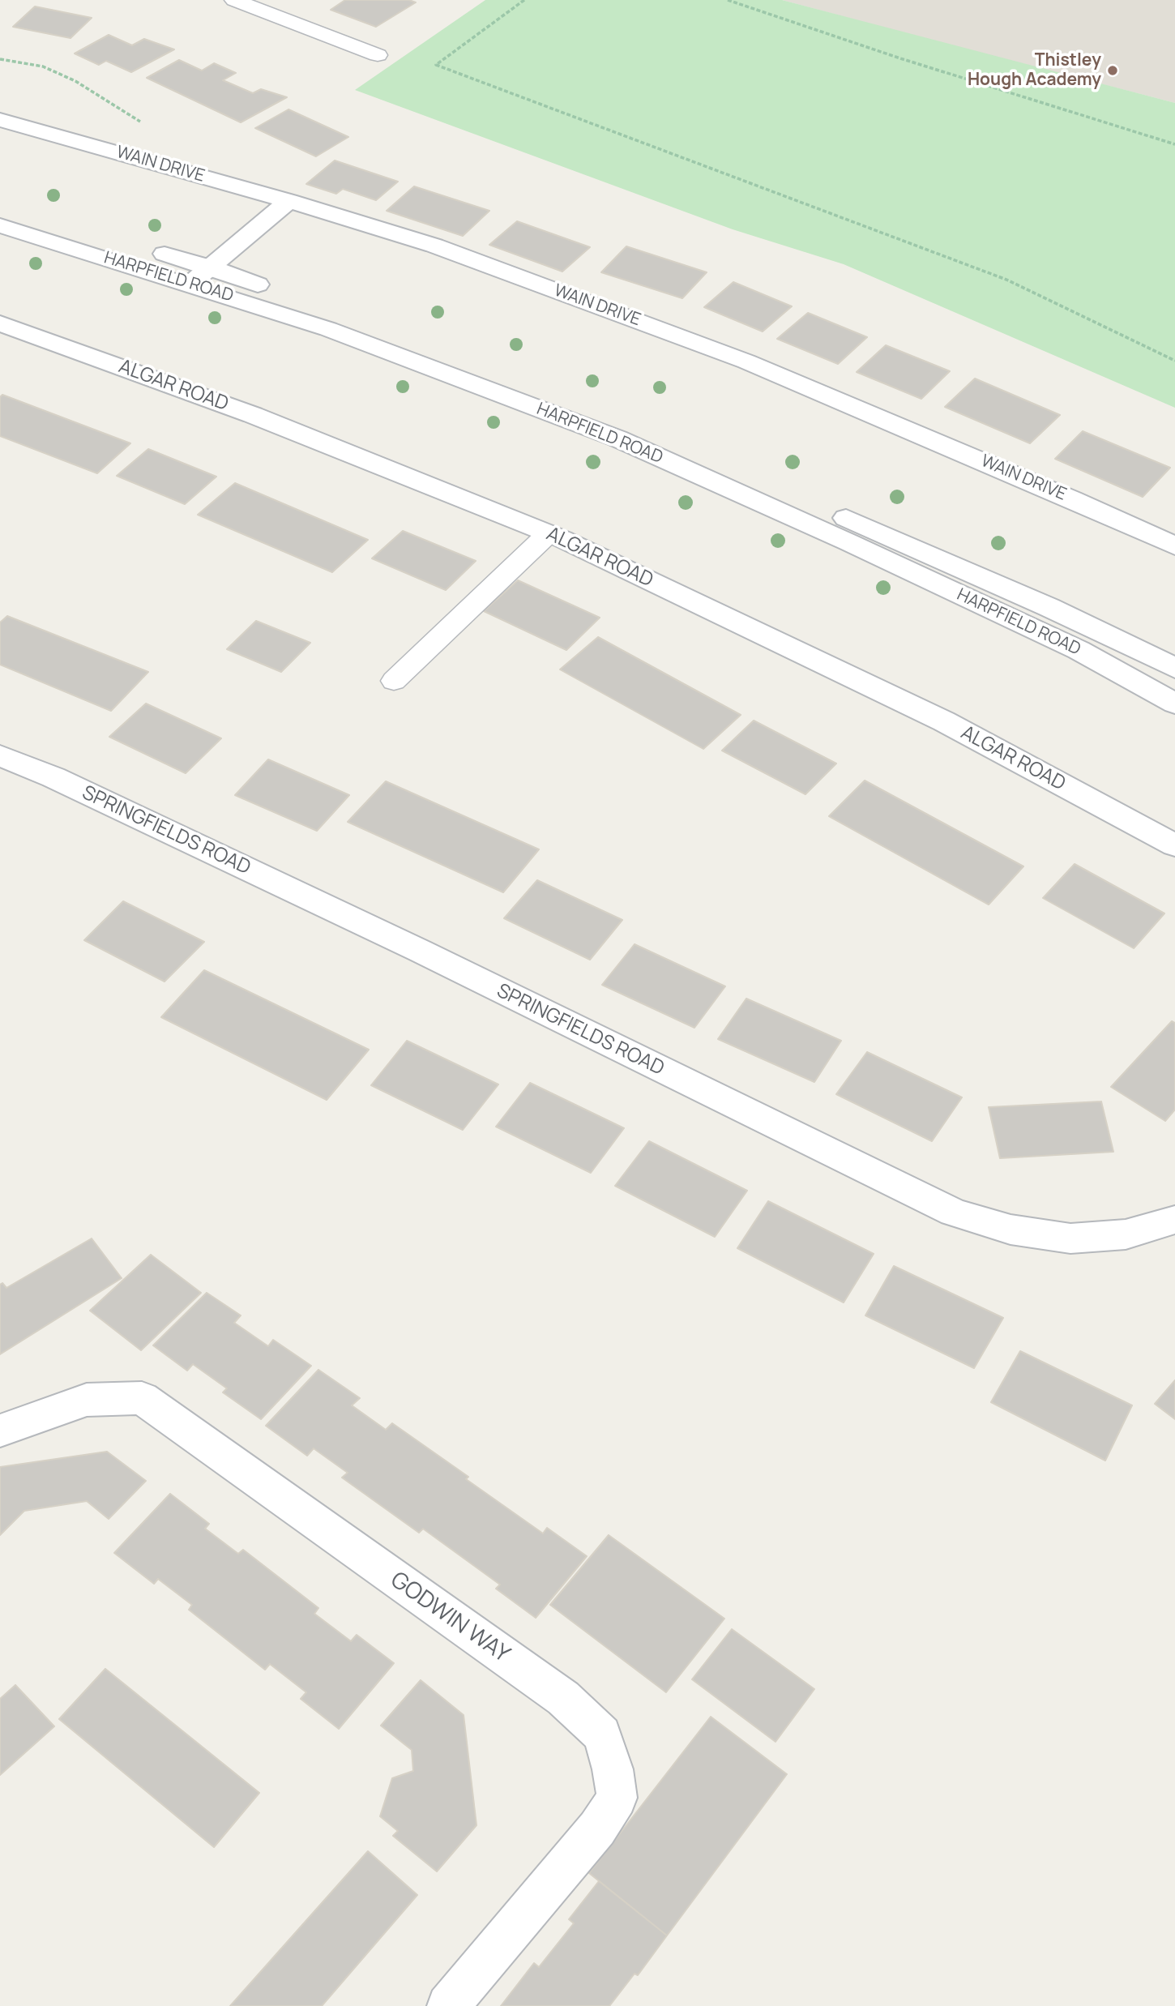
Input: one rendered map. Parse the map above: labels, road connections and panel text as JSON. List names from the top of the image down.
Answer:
{
  "streets": {
    "street": [
      "WAIN DRIVE",
      "HARPFIELD ROAD",
      "ALGAR ROAD",
      "SPRINGFIELDS ROAD",
      "GODWIN WAY"
    ]
  },
  "places": ["Thistley Hough Academy"]
}
